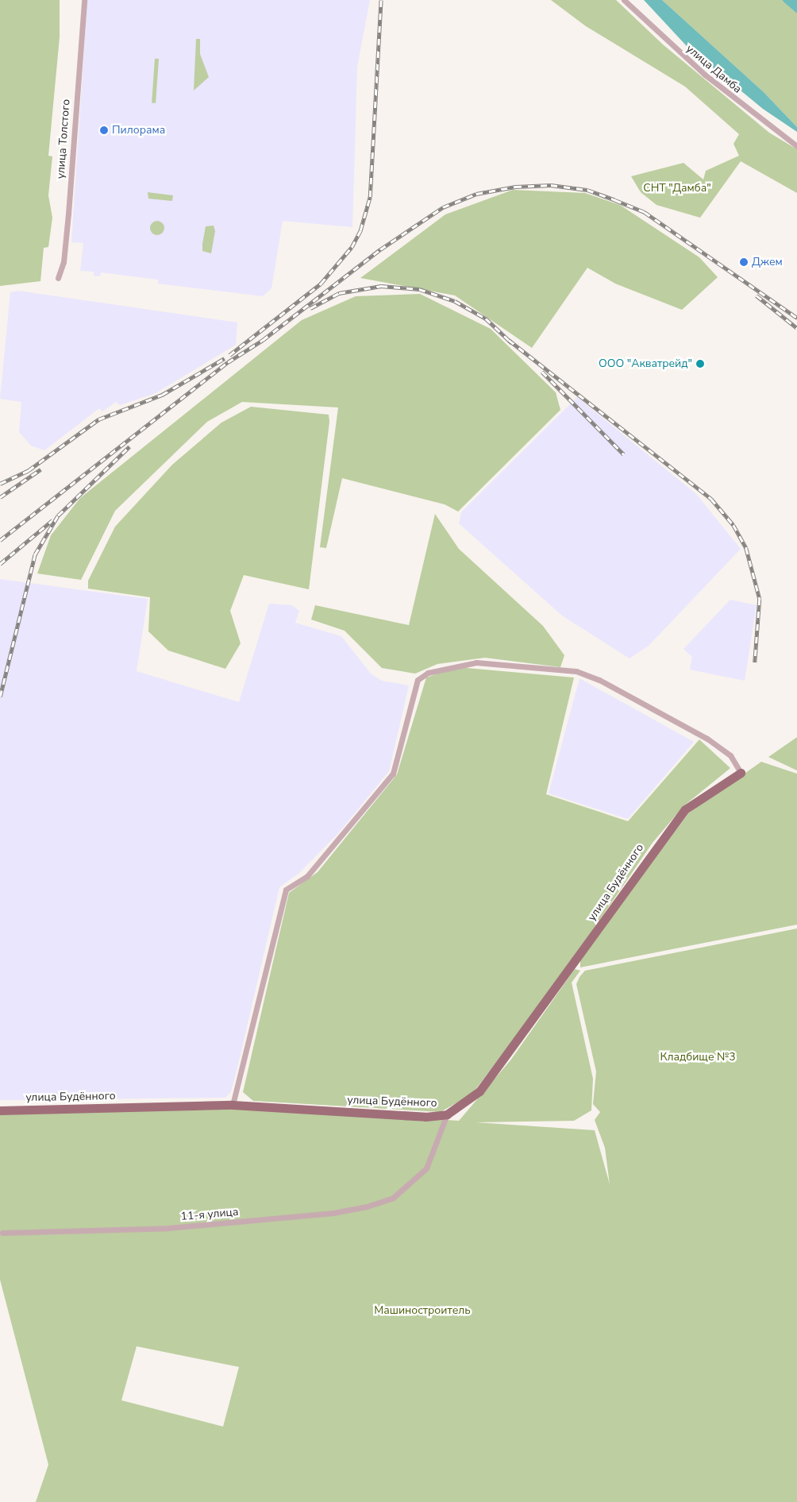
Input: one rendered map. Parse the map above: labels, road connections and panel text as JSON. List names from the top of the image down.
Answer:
{
  "streets": {
    "main road": ["улица Будённого"],
    "street": ["улица Дамба", "улица Толстого", "11-я улица"]
  },
  "crossings": [
    ["улица Будённого", "11-я улица"]
  ],
  "parks": ["СНТ \"Дамба\"", "Кладбище №3", "Машиностроитель"],
  "places": ["Пилорама", "Джем", "ООО \"Акватрейд\""]
}
